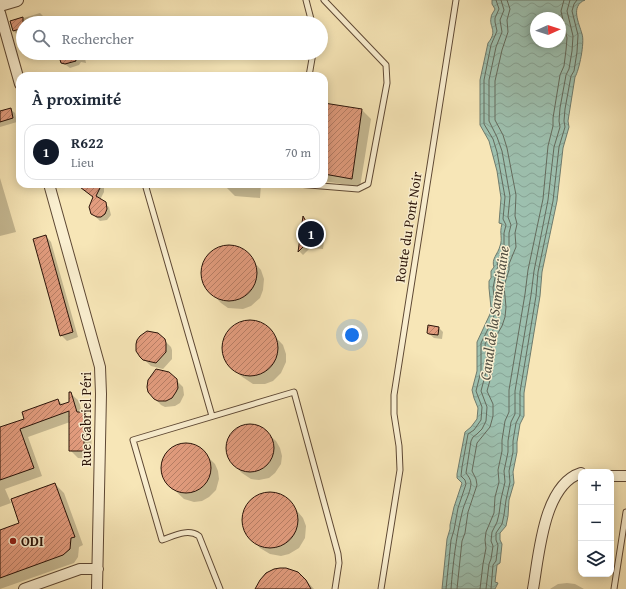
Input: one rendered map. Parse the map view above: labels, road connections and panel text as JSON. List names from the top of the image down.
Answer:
{
  "streets": {
    "street": ["Rue Gabriel Péri"],
    "lane": ["Route du Pont Noir"]
  },
  "water": ["Canal de la Samaritaine"],
  "places": ["ODI"],
  "north": "right",
  "page": {
    "search": "Rechercher",
    "heading": "À proximité",
    "list": [
      {
        "mark": "1",
        "name": "R622",
        "note": "Lieu",
        "value": "70 m"
      }
    ],
    "pins": "1",
    "map_buttons": ["+", "−"]
  }
}
